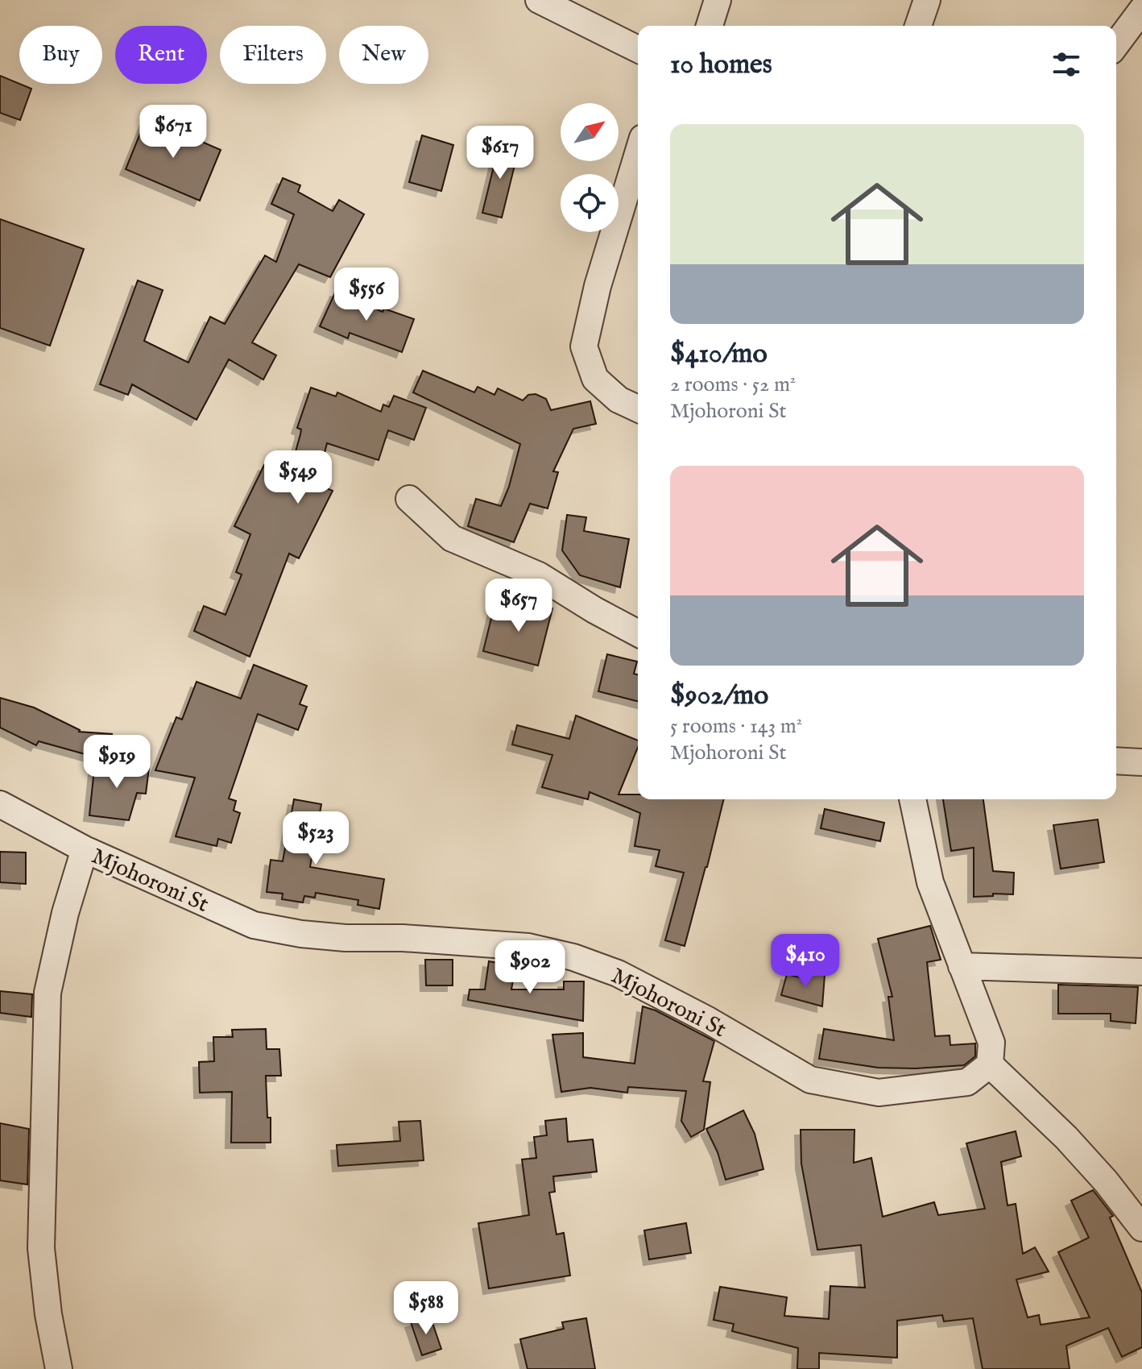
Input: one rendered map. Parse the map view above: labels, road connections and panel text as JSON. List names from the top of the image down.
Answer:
{
  "streets": {
    "street": ["Mjohoroni St"]
  },
  "north": "top right",
  "page": {
    "chip": [
      "Buy",
      "Rent",
      "Filters",
      "New"
    ],
    "heading": "10 homes",
    "list": [
      {
        "name": "$410/mo",
        "note": "2 rooms · 52 m² · Mjohoroni St"
      },
      {
        "name": "$902/mo",
        "note": "5 rooms · 143 m² · Mjohoroni St"
      }
    ],
    "price": [
      "$671",
      "$617",
      "$556",
      "$549",
      "$657",
      "$919",
      "$523",
      "$410",
      "$902",
      "$588"
    ]
  }
}
